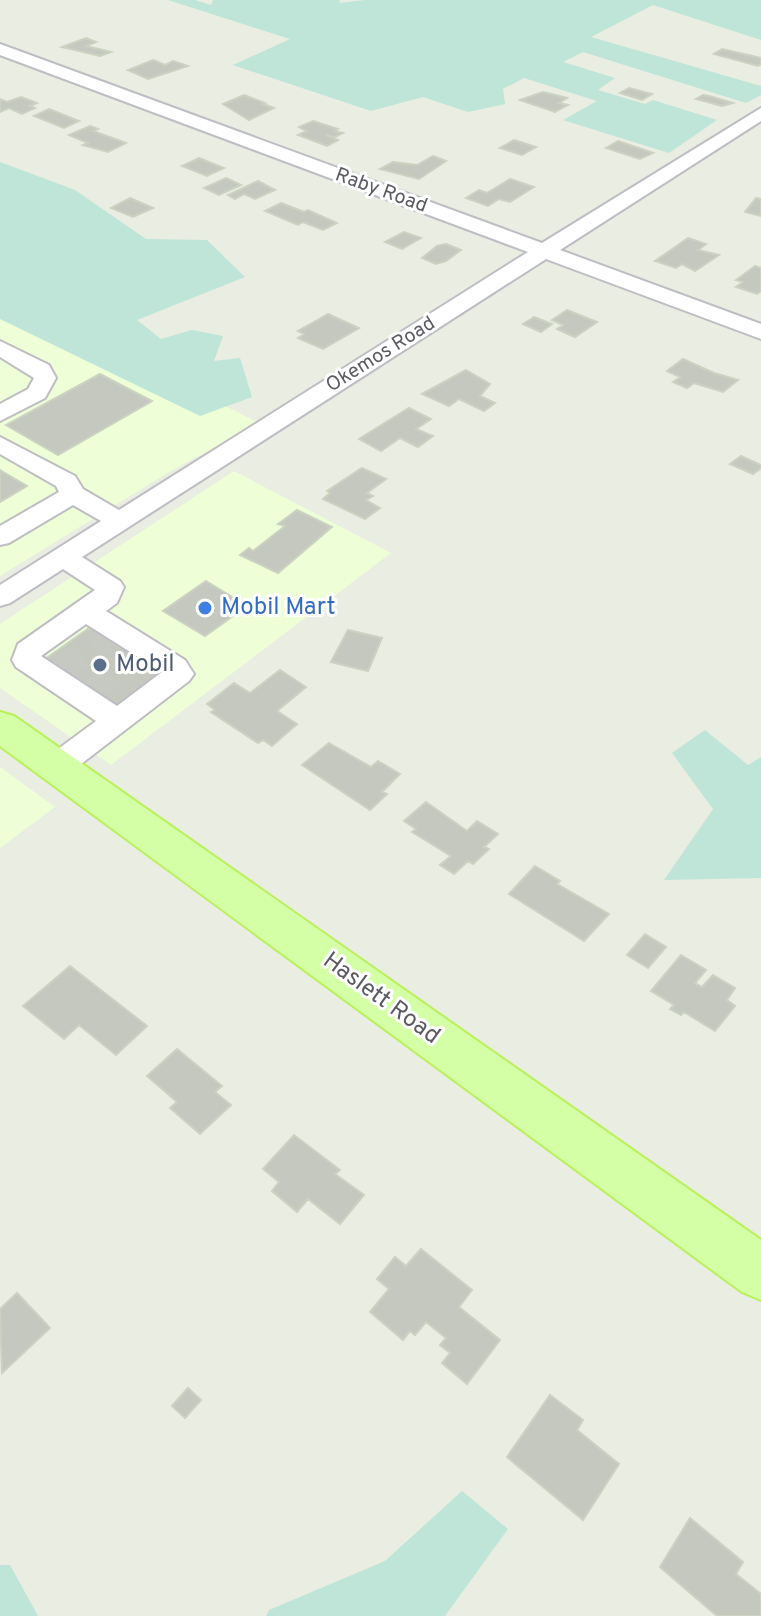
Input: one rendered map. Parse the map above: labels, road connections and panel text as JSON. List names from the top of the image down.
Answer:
{
  "streets": {
    "main road": ["Haslett Road"],
    "street": ["Raby Road", "Okemos Road"]
  },
  "crossings": [
    ["Raby Road", "Okemos Road"]
  ],
  "places": ["Mobil Mart", "Mobil"]
}
